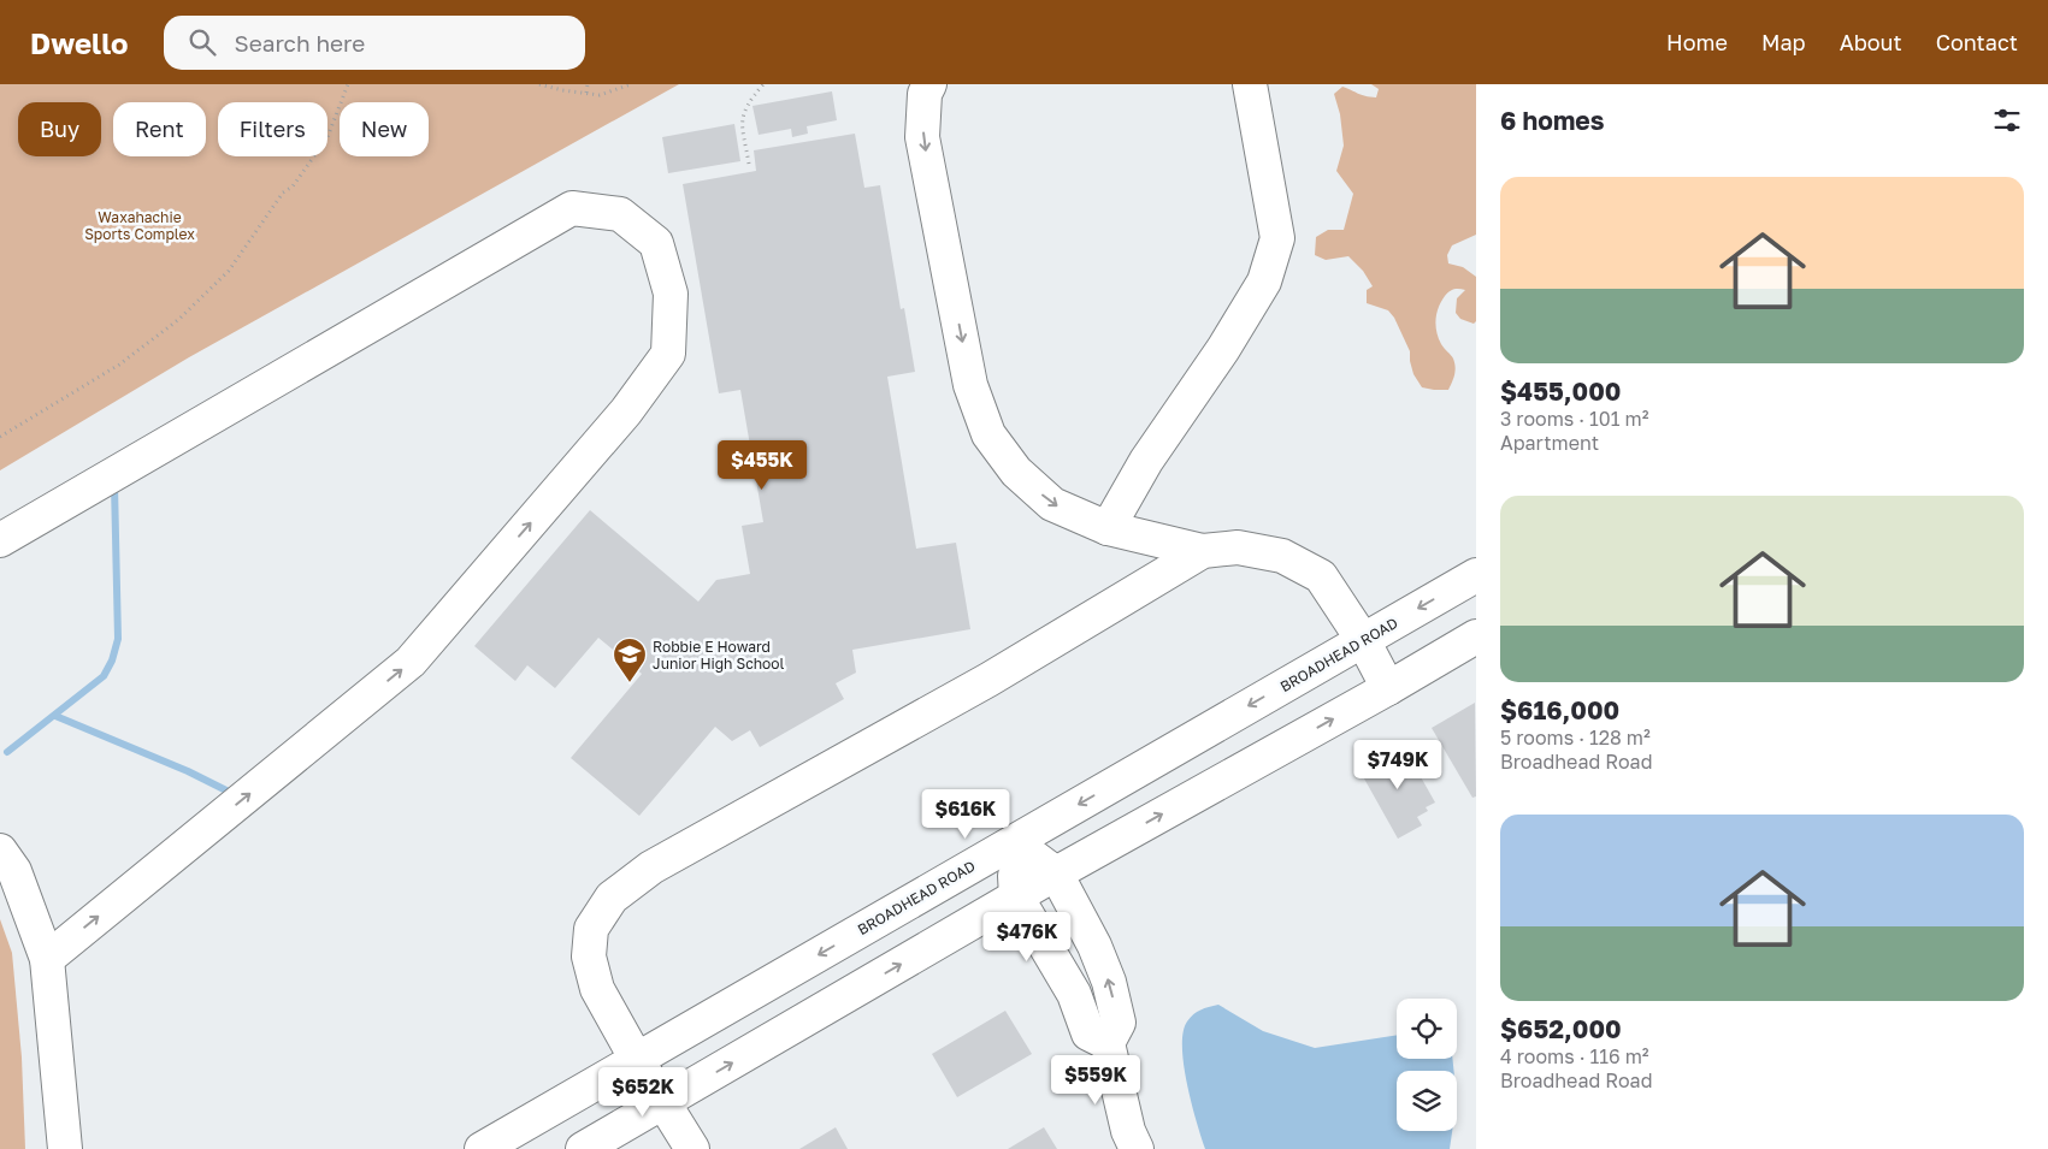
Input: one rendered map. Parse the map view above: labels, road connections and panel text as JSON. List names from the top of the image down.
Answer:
{
  "streets": {
    "street": ["BROADHEAD ROAD"]
  },
  "parks": ["Waxahachie Sports Complex"],
  "places": {
    "school or university": ["Robbie E Howard Junior High School"]
  },
  "page": {
    "header": "Dwello",
    "search": "Search here",
    "nav": [
      "Home",
      "Map",
      "About",
      "Contact"
    ],
    "heading": "6 homes",
    "chip": [
      "Buy",
      "Rent",
      "Filters",
      "New"
    ],
    "list": [
      {
        "name": "$455,000",
        "note": "3 rooms · 101 m² · Apartment"
      },
      {
        "name": "$616,000",
        "note": "5 rooms · 128 m² · Broadhead Road"
      },
      {
        "name": "$652,000",
        "note": "4 rooms · 116 m² · Broadhead Road"
      }
    ],
    "price": [
      "$455K",
      "$749K",
      "$616K",
      "$476K",
      "$559K",
      "$652K"
    ]
  }
}
